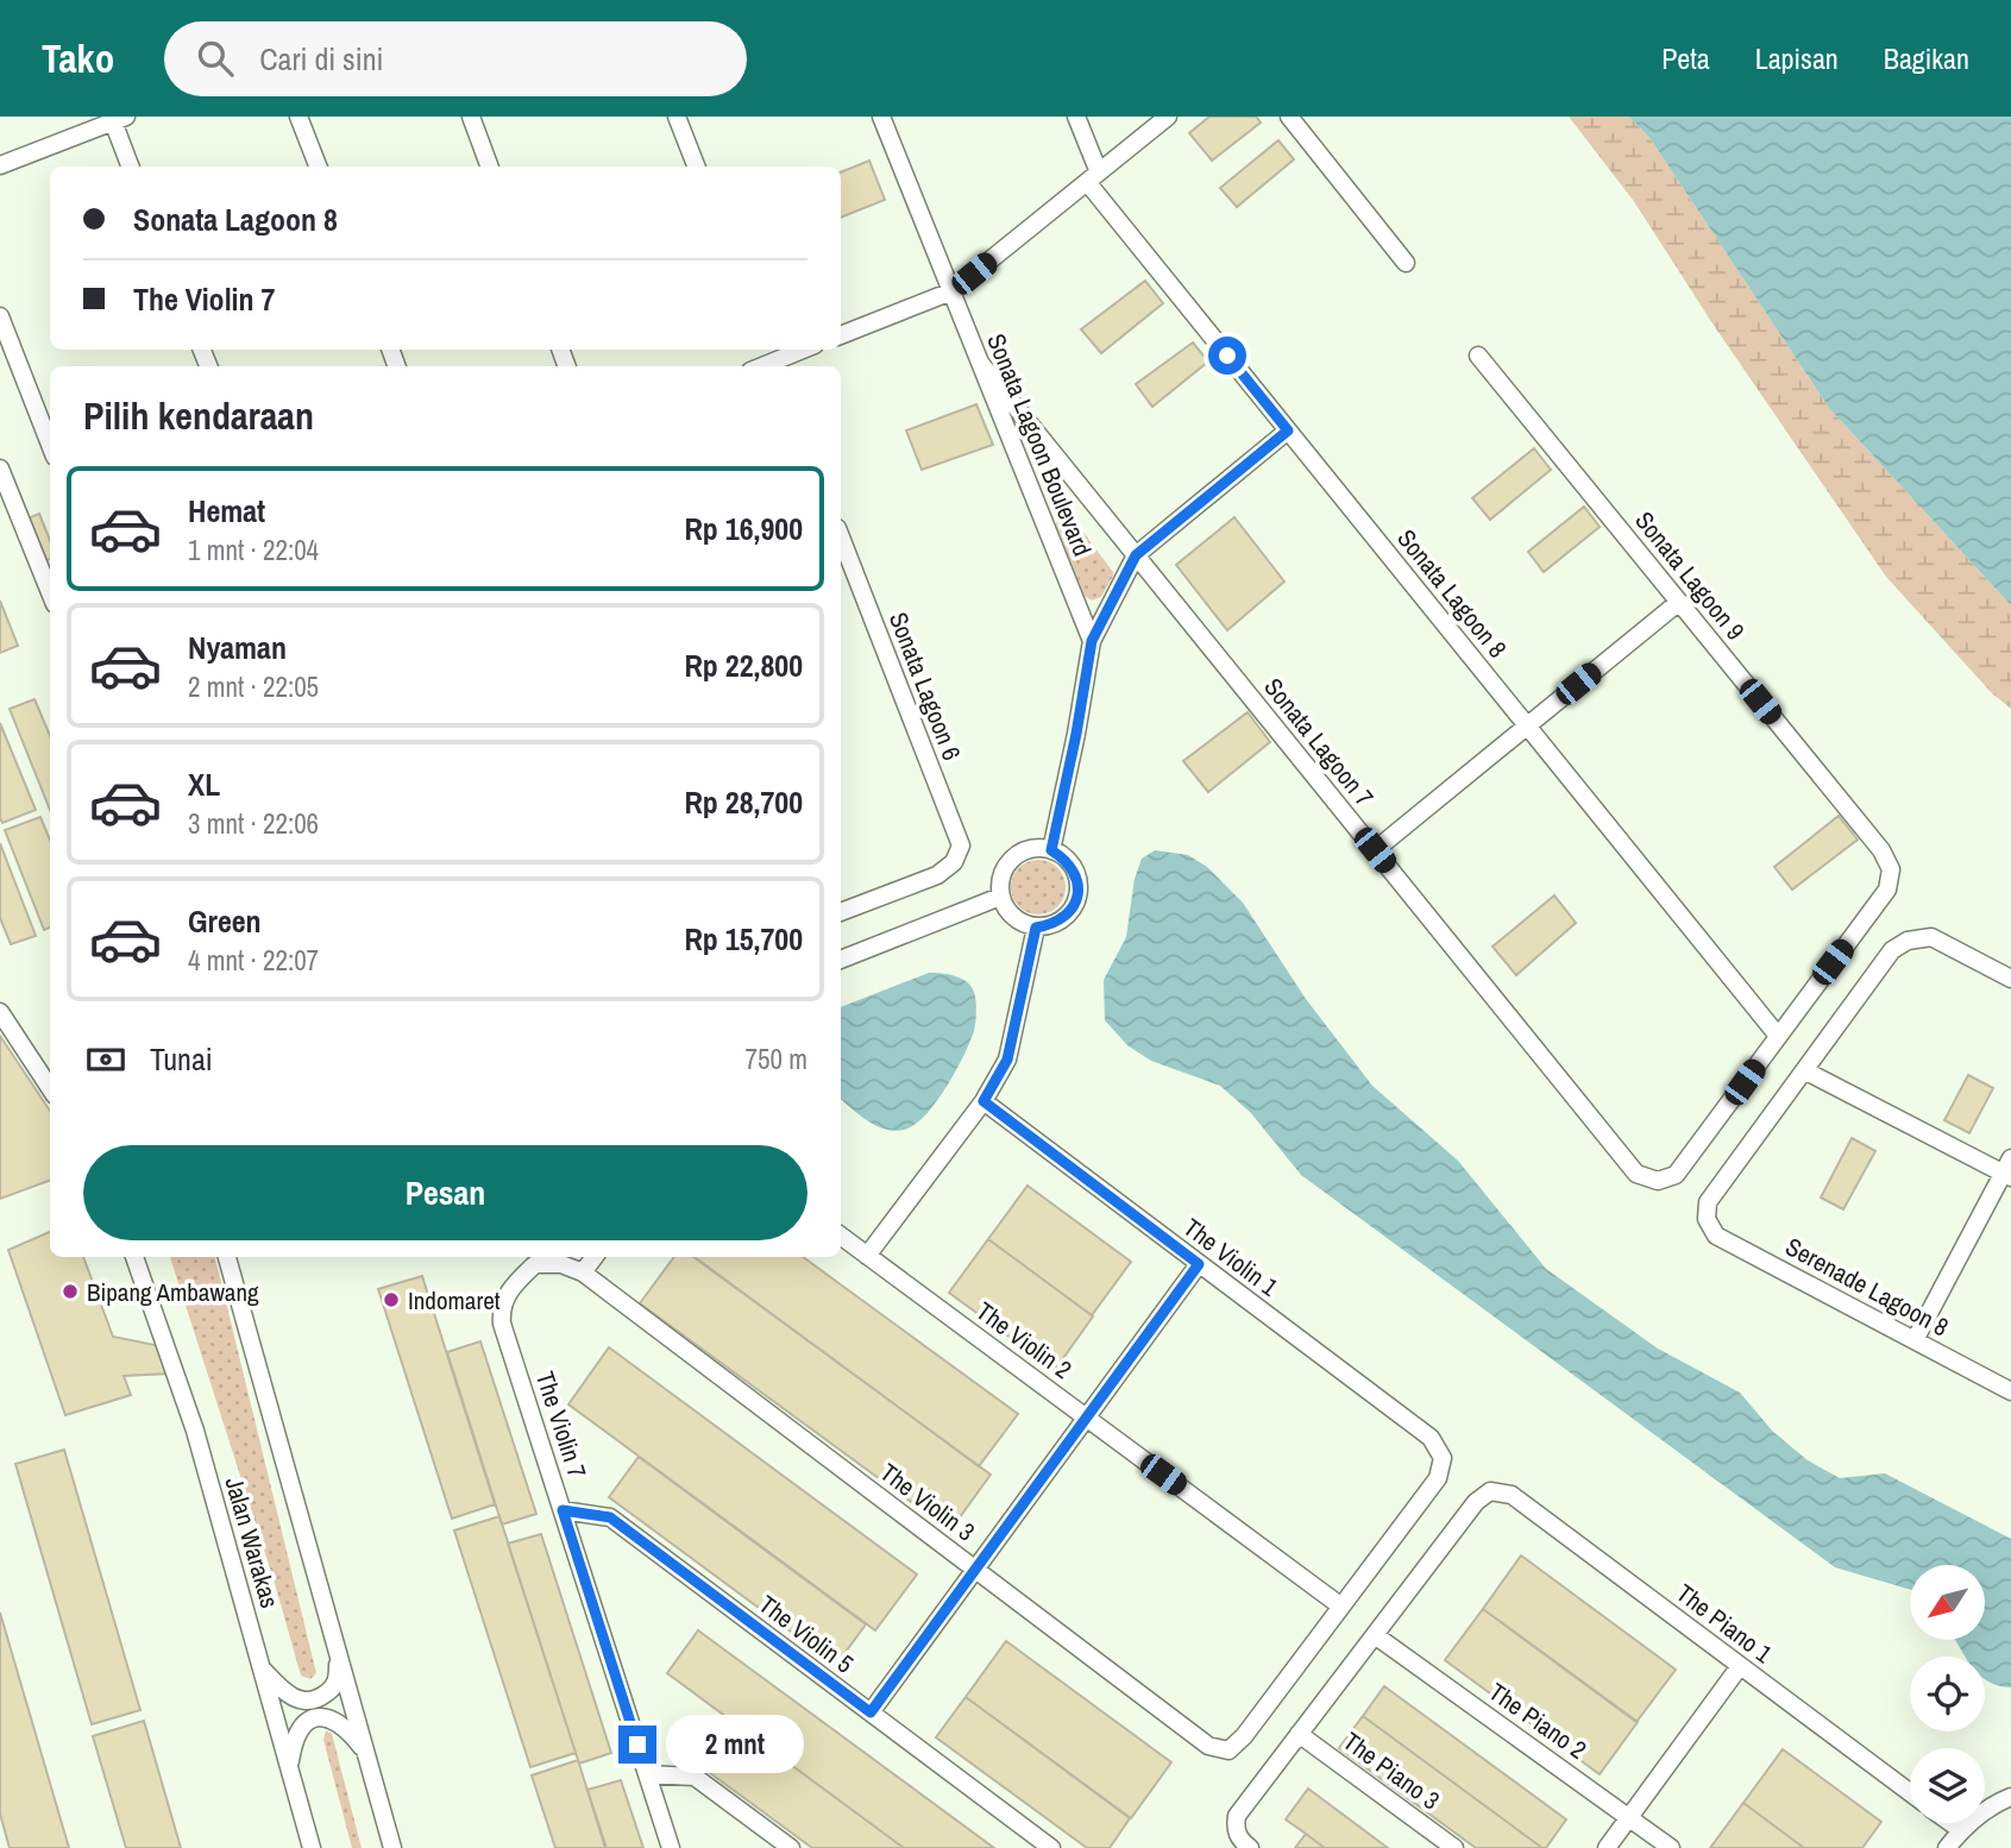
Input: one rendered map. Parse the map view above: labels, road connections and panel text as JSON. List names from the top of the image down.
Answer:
{
  "streets": {
    "street": [
      "Sonata Lagoon Boulevard",
      "Sonata Lagoon 9",
      "Sonata Lagoon 8",
      "Sonata Lagoon 6",
      "Sonata Lagoon 7",
      "The Violin 1",
      "Serenade Lagoon 8",
      "The Violin 2",
      "The Violin 7",
      "The Violin 3",
      "Jalan Warakas",
      "The Piano 1",
      "The Violin 5",
      "The Piano 2",
      "The Piano 3"
    ]
  },
  "crossings": [
    ["Sonata Lagoon Boulevard", "Sonata Lagoon 7"],
    ["Sonata Lagoon 9", "Sonata Lagoon 8"],
    ["Sonata Lagoon 9", "Sonata Lagoon 7"],
    ["Sonata Lagoon 8", "Sonata Lagoon 7"],
    ["The Violin 1", "The Violin 2"],
    ["The Violin 1", "The Violin 3"],
    ["The Violin 2", "The Violin 3"],
    ["The Violin 7", "The Violin 3"],
    ["The Violin 7", "The Violin 5"],
    ["The Piano 1", "The Piano 2"]
  ],
  "places": ["Bipang Ambawang", "Indomaret"],
  "north": "bottom left",
  "page": {
    "header": "Tako",
    "search": "Cari di sini",
    "nav": ["Peta", "Lapisan", "Bagikan"],
    "banner": ["Sonata Lagoon 8", "The Violin 7"],
    "heading": "Pilih kendaraan",
    "list": [
      {
        "name": "Hemat",
        "note": "1 mnt · 22:04",
        "value": "Rp 16,900"
      },
      {
        "name": "Nyaman",
        "note": "2 mnt · 22:05",
        "value": "Rp 22,800"
      },
      {
        "name": "XL",
        "note": "3 mnt · 22:06",
        "value": "Rp 28,700"
      },
      {
        "name": "Green",
        "note": "4 mnt · 22:07",
        "value": "Rp 15,700"
      }
    ],
    "pay": ["Tunai", "750 m"],
    "buttons": "Pesan",
    "bubble": "2 mnt"
  }
}
